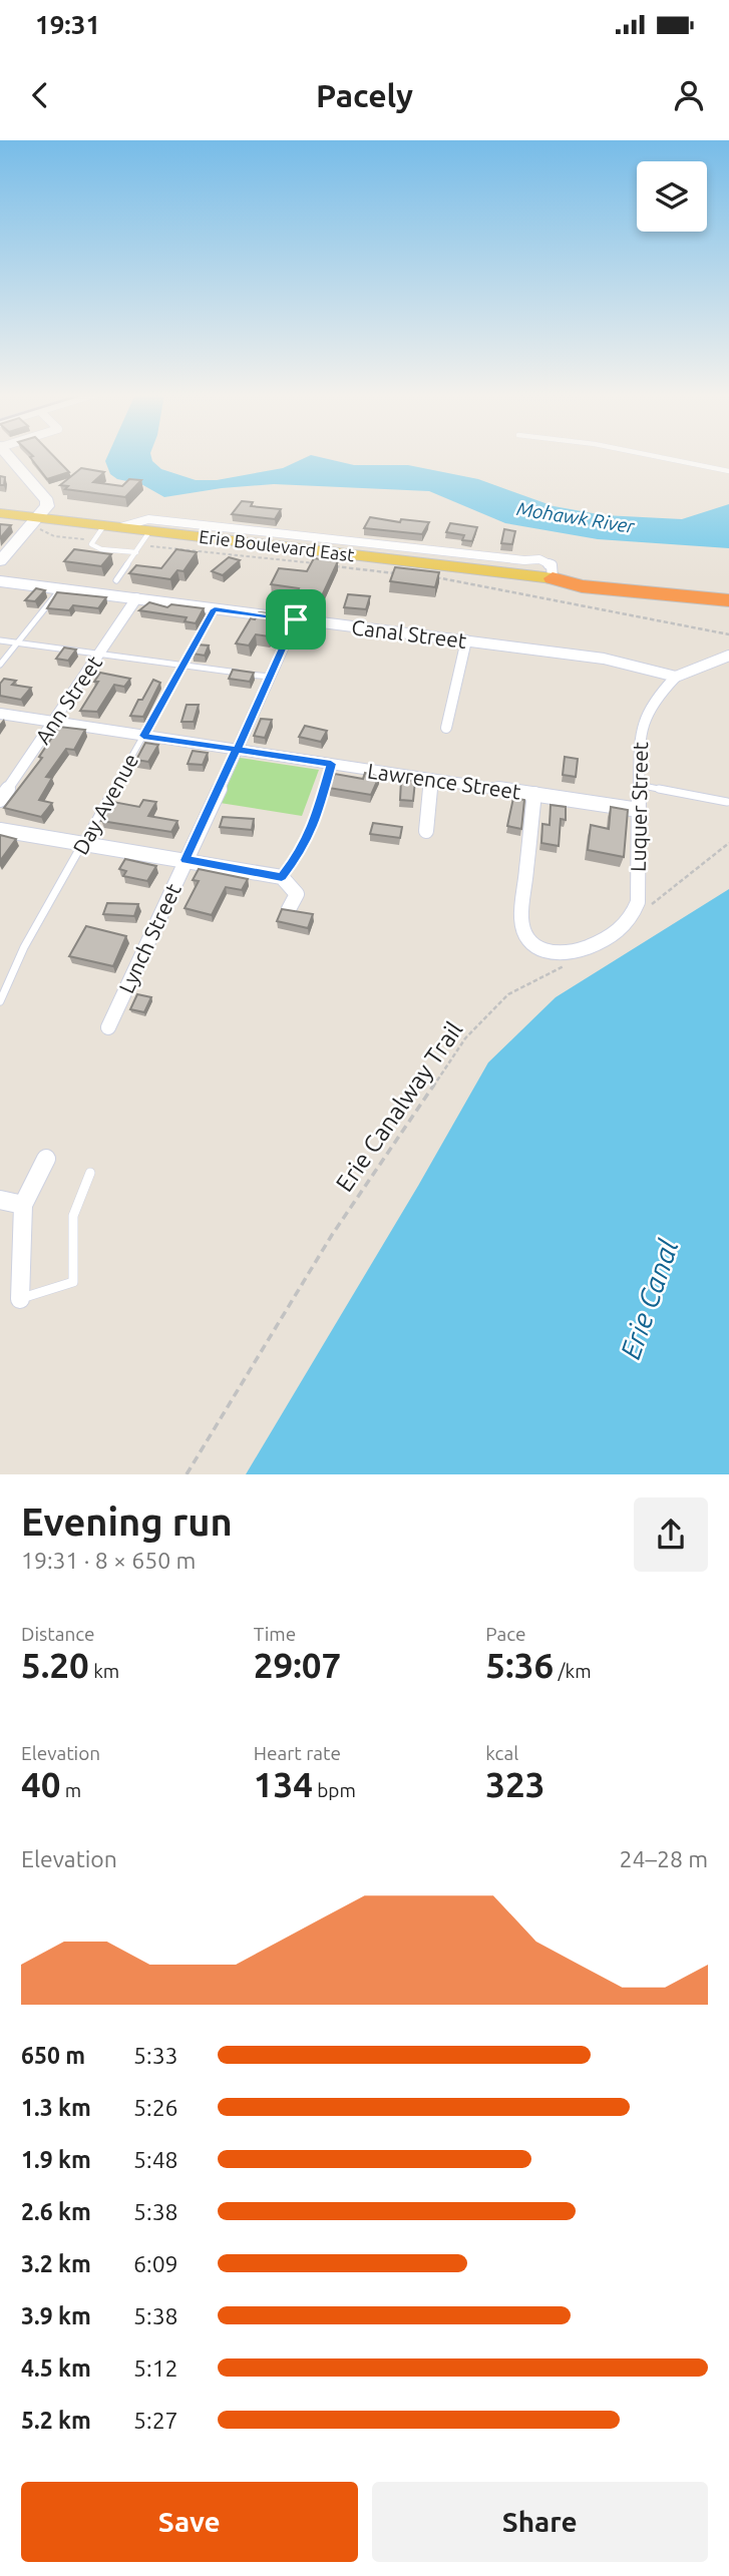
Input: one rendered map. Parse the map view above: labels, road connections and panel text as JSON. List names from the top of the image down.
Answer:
{
  "streets": {
    "highway": ["Erie Boulevard East"],
    "street": [
      "Canal Street",
      "Ann Street",
      "Lawrence Street",
      "Luquer Street",
      "Lynch Street"
    ],
    "lane": ["Day Avenue"],
    "path": ["Erie Canalway Trail"]
  },
  "crossings": [
    ["Canal Street", "Ann Street"],
    ["Canal Street", "Day Avenue"],
    ["Canal Street", "Luquer Street"],
    ["Canal Street", "Lynch Street"],
    ["Ann Street", "Lawrence Street"],
    ["Lawrence Street", "Day Avenue"],
    ["Lawrence Street", "Luquer Street"],
    ["Lawrence Street", "Lynch Street"]
  ],
  "water": ["Mohawk River", "Erie Canal"],
  "page": {
    "status": "19:31",
    "header": "Pacely",
    "heading": ["Evening run", "19:31 · 8 × 650 m"],
    "stats": [
      ["Distance", "5.20 km"],
      ["Time", "29:07"],
      ["Pace", "5:36 /km"],
      ["Elevation", "40 m"],
      ["Heart rate", "134 bpm"],
      ["kcal", "323"]
    ],
    "chart": ["Elevation", "24–28 m"],
    "list": [
      {
        "name": "650 m",
        "note": "5:33"
      },
      {
        "name": "1.3 km",
        "note": "5:26"
      },
      {
        "name": "1.9 km",
        "note": "5:48"
      },
      {
        "name": "2.6 km",
        "note": "5:38"
      },
      {
        "name": "3.2 km",
        "note": "6:09"
      },
      {
        "name": "3.9 km",
        "note": "5:38"
      },
      {
        "name": "4.5 km",
        "note": "5:12"
      },
      {
        "name": "5.2 km",
        "note": "5:27"
      }
    ],
    "buttons": ["Save", "Share"]
  }
}
